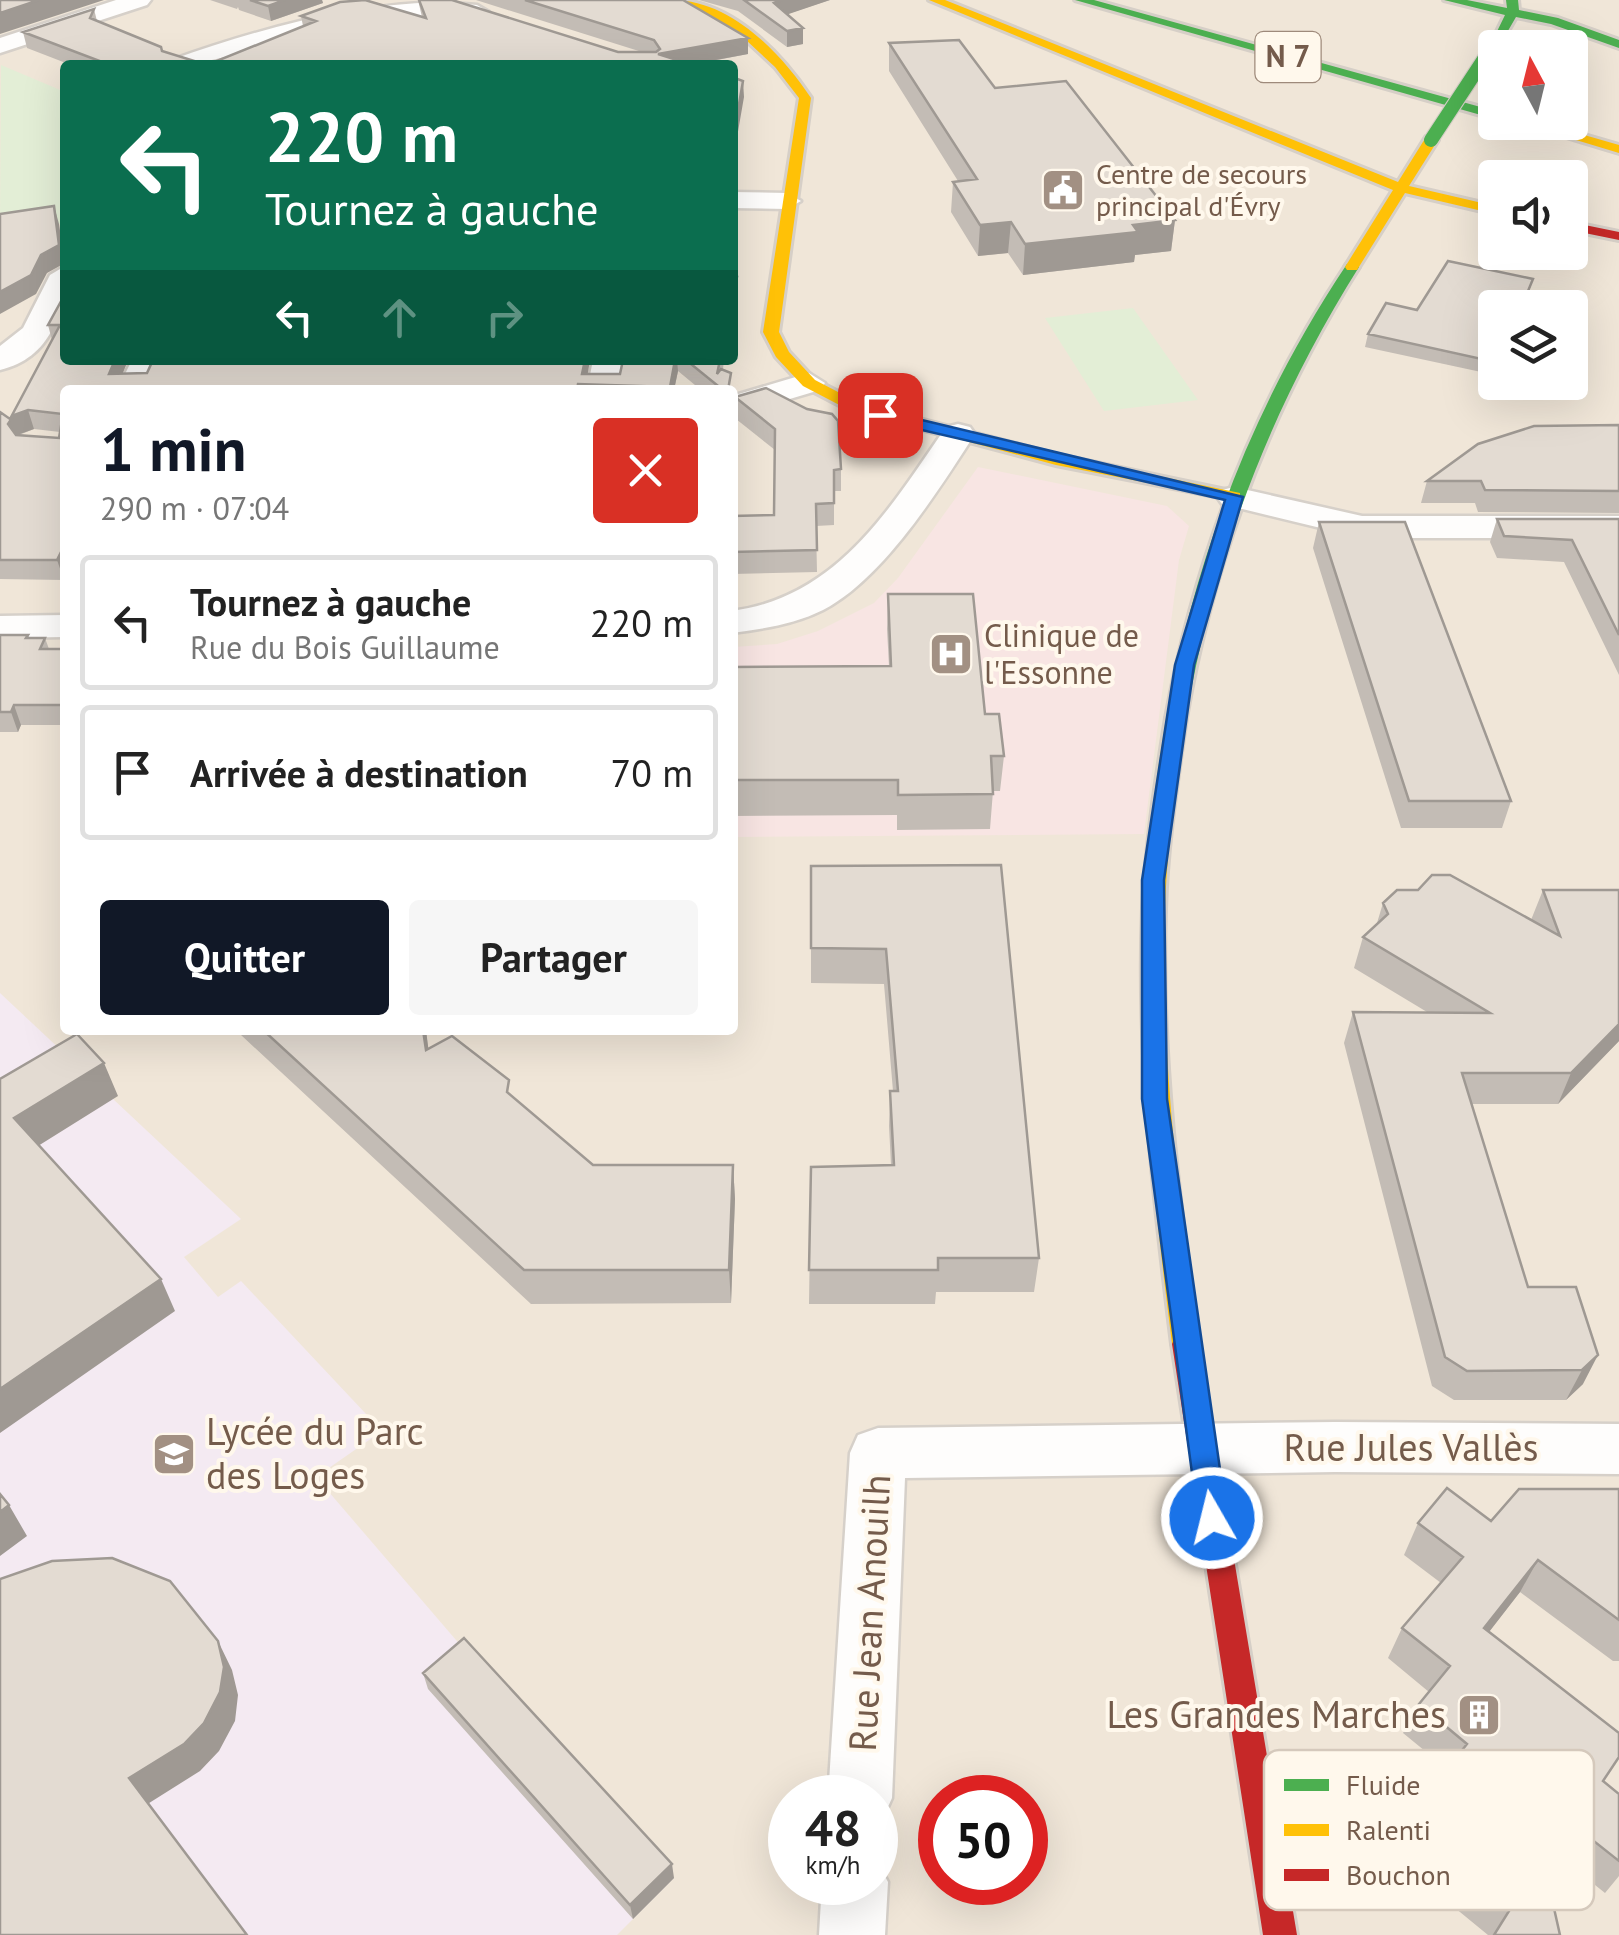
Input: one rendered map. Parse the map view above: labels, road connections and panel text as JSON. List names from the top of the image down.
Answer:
{
  "streets": {
    "main road": ["N 7"],
    "street": ["Rue Jules Vallès", "Rue Jean Anouilh"]
  },
  "crossings": [
    ["Rue Jules Vallès", "Rue Jean Anouilh"]
  ],
  "places": {
    "public building": ["Centre de secours principal d'Évry"],
    "hospital": ["Clinique de l'Essonne"],
    "school or university": ["Lycée du Parc des Loges"],
    "building": ["Les Grandes Marches"]
  },
  "legend": ["Fluide", "Ralenti", "Bouchon"],
  "north": "top",
  "page": {
    "turn": ["220 m", "Tournez à gauche"],
    "heading": ["1 min", "290 m · 07:04"],
    "list": [
      {
        "name": "Tournez à gauche",
        "note": "Rue du Bois Guillaume",
        "value": "220 m"
      },
      {
        "name": "Arrivée à destination",
        "value": "70 m"
      }
    ],
    "buttons": ["Quitter", "Partager"],
    "speed": "48 km/h",
    "limit": "50"
  }
}
